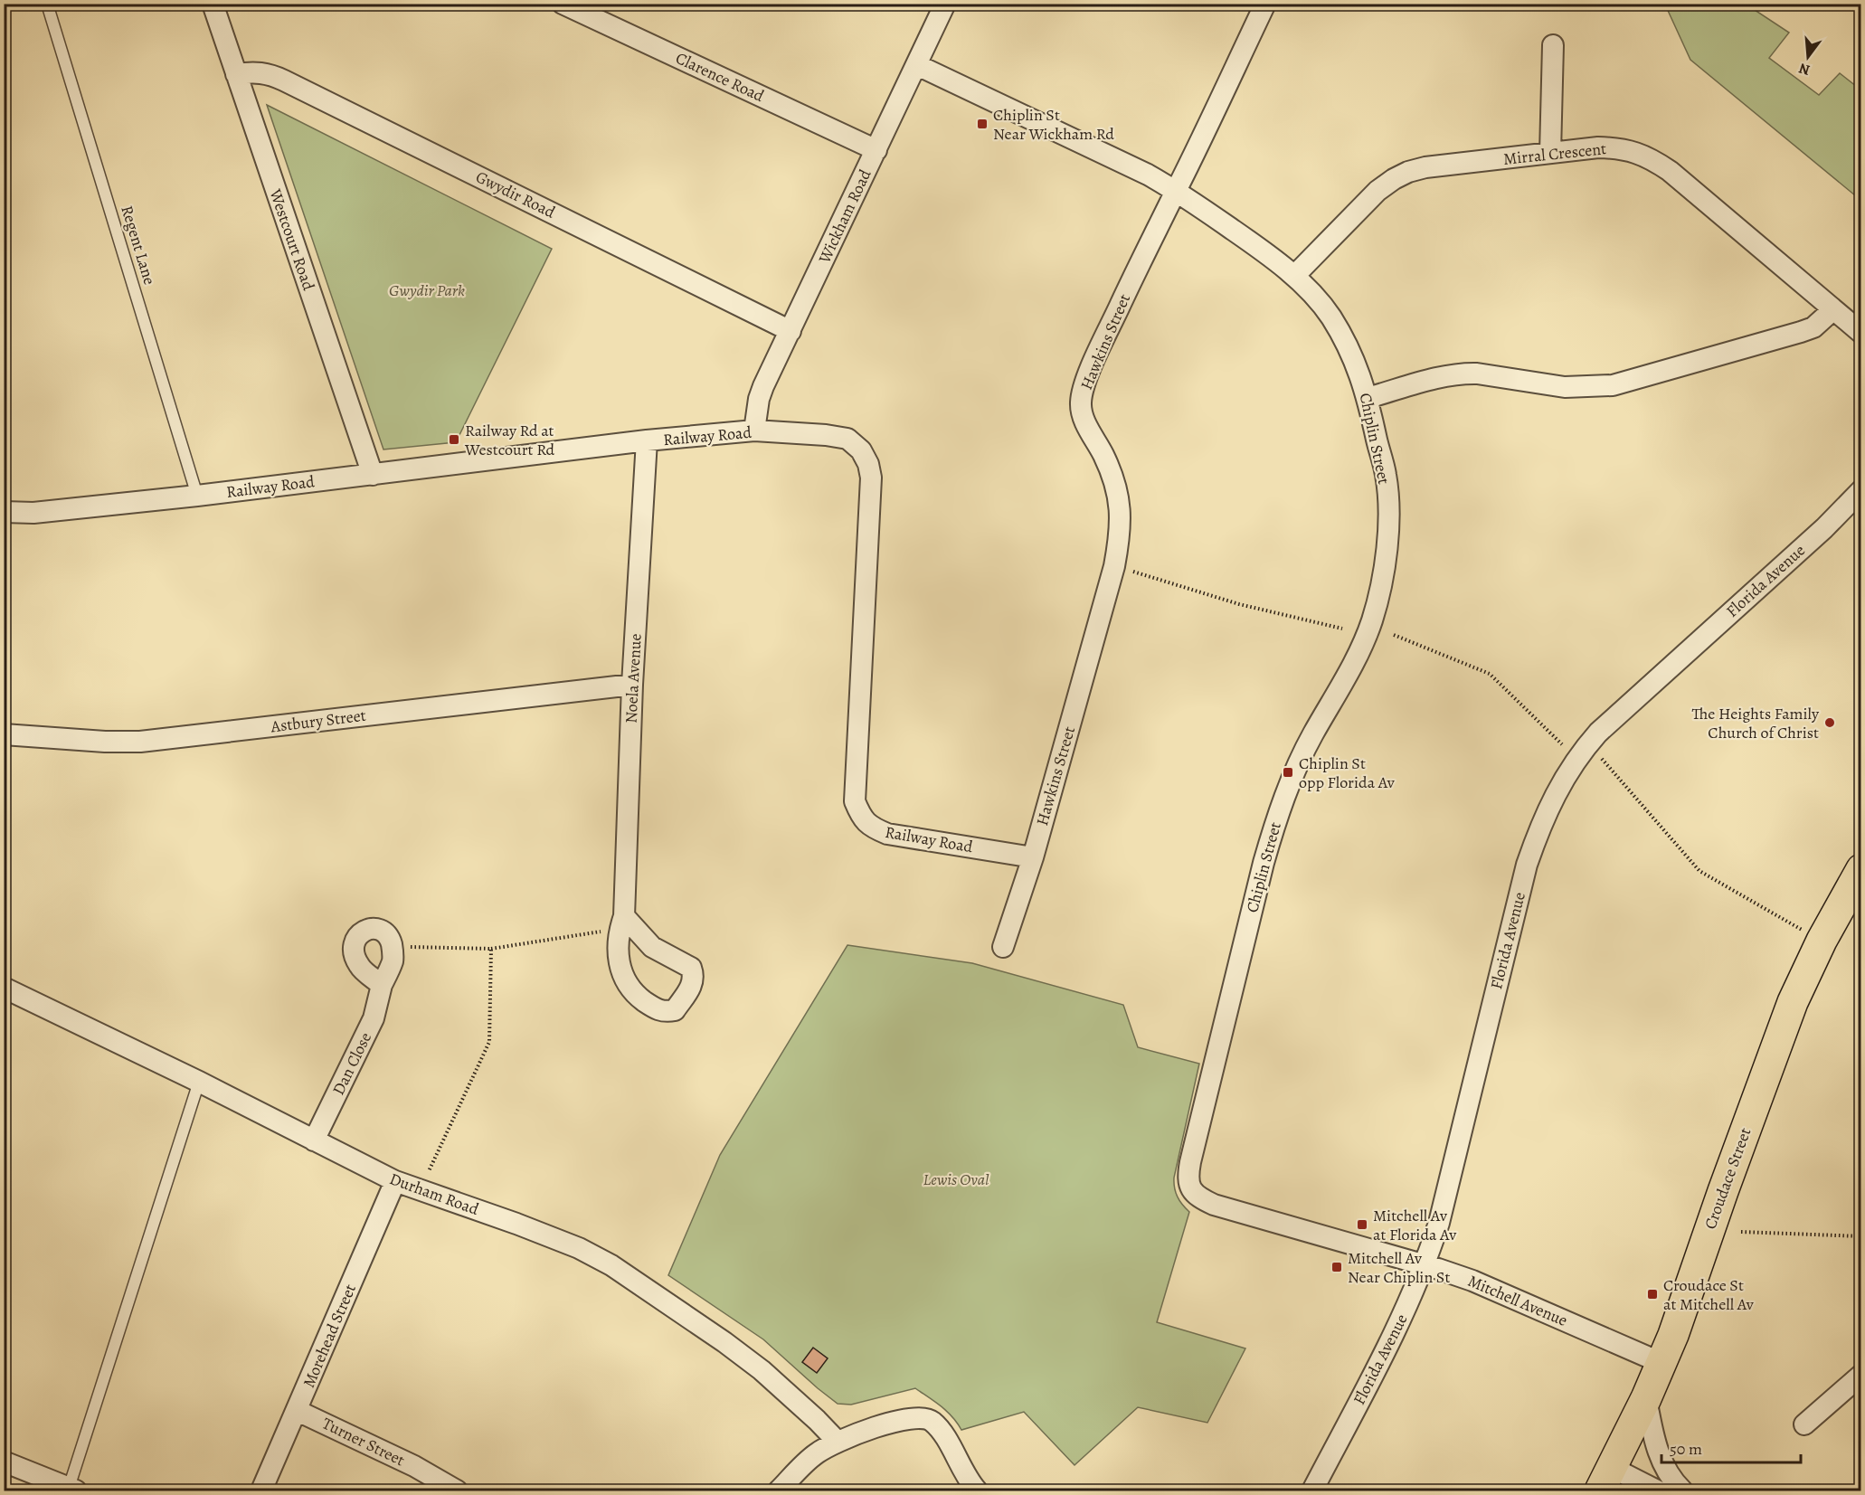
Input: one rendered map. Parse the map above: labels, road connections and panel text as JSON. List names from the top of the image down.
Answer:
{
  "streets": {
    "highway": ["Croudace Street"],
    "street": [
      "Clarence Road",
      "Mirral Crescent",
      "Gwydir Road",
      "Wickham Road",
      "Westcourt Road",
      "Hawkins Street",
      "Railway Road",
      "Chiplin Street",
      "Florida Avenue",
      "Noela Avenue",
      "Astbury Street",
      "Dan Close",
      "Durham Road",
      "Mitchell Avenue",
      "Morehead Street",
      "Turner Street"
    ],
    "lane": ["Regent Lane"]
  },
  "crossings": [
    ["Clarence Road", "Wickham Road"],
    ["Mirral Crescent", "Chiplin Street"],
    ["Gwydir Road", "Wickham Road"],
    ["Gwydir Road", "Westcourt Road"],
    ["Wickham Road", "Railway Road"],
    ["Wickham Road", "Chiplin Street"],
    ["Westcourt Road", "Railway Road"],
    ["Regent Lane", "Railway Road"],
    ["Hawkins Street", "Railway Road"],
    ["Hawkins Street", "Chiplin Street"],
    ["Railway Road", "Noela Avenue"],
    ["Chiplin Street", "Mitchell Avenue"],
    ["Florida Avenue", "Mitchell Avenue"],
    ["Noela Avenue", "Astbury Street"],
    ["Dan Close", "Durham Road"],
    ["Croudace Street", "Mitchell Avenue"],
    ["Durham Road", "Morehead Street"],
    ["Morehead Street", "Turner Street"]
  ],
  "parks": ["Gwydir Park", "Lewis Oval"],
  "places": {
    "transit": [
      "Chiplin St Near Wickham Rd",
      "Railway Rd at Westcourt Rd",
      "Chiplin St opp Florida Av",
      "Mitchell Av at Florida Av",
      "Mitchell Av Near Chiplin St",
      "Croudace St at Mitchell Av"
    ],
    "other": ["The Heights Family Church of Christ"]
  },
  "scale_bar": "50 m",
  "north": "bottom"
}
